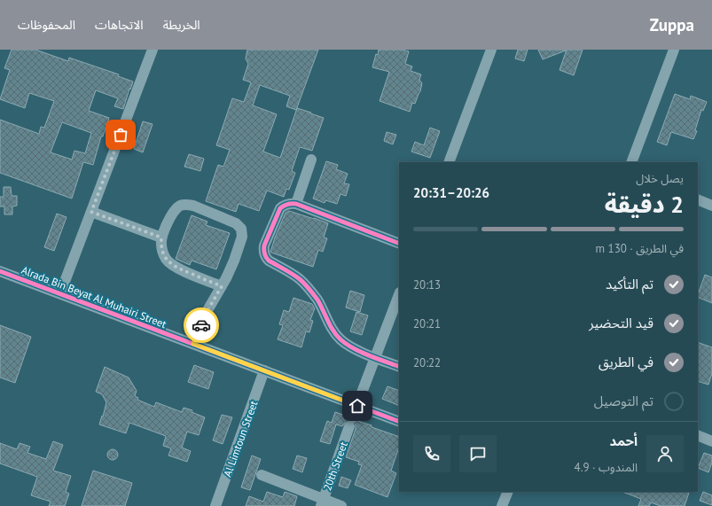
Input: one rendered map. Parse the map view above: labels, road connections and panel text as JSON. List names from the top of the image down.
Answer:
{
  "streets": {
    "street": ["Alrada Bin Beyat Al Muhairi Street", "Al Limtoun Street", "20th Street"]
  },
  "crossings": [
    ["Alrada Bin Beyat Al Muhairi Street", "Al Limtoun Street"],
    ["Alrada Bin Beyat Al Muhairi Street", "20th Street"]
  ],
  "page": {
    "header": "Zuppa",
    "nav": ["الخريطة", "الاتجاهات", "المحفوظات"],
    "heading": ["2 دقيقة", "يصل خلال", "20:26–20:31"],
    "panel": ["أحمد", "المندوب · 4.9"],
    "bar": "في الطريق · 130 m",
    "list": [
      ["تم التأكيد", "20:13"],
      ["قيد التحضير", "20:21"],
      ["في الطريق", "20:22"],
      "تم التوصيل"
    ]
  }
}
